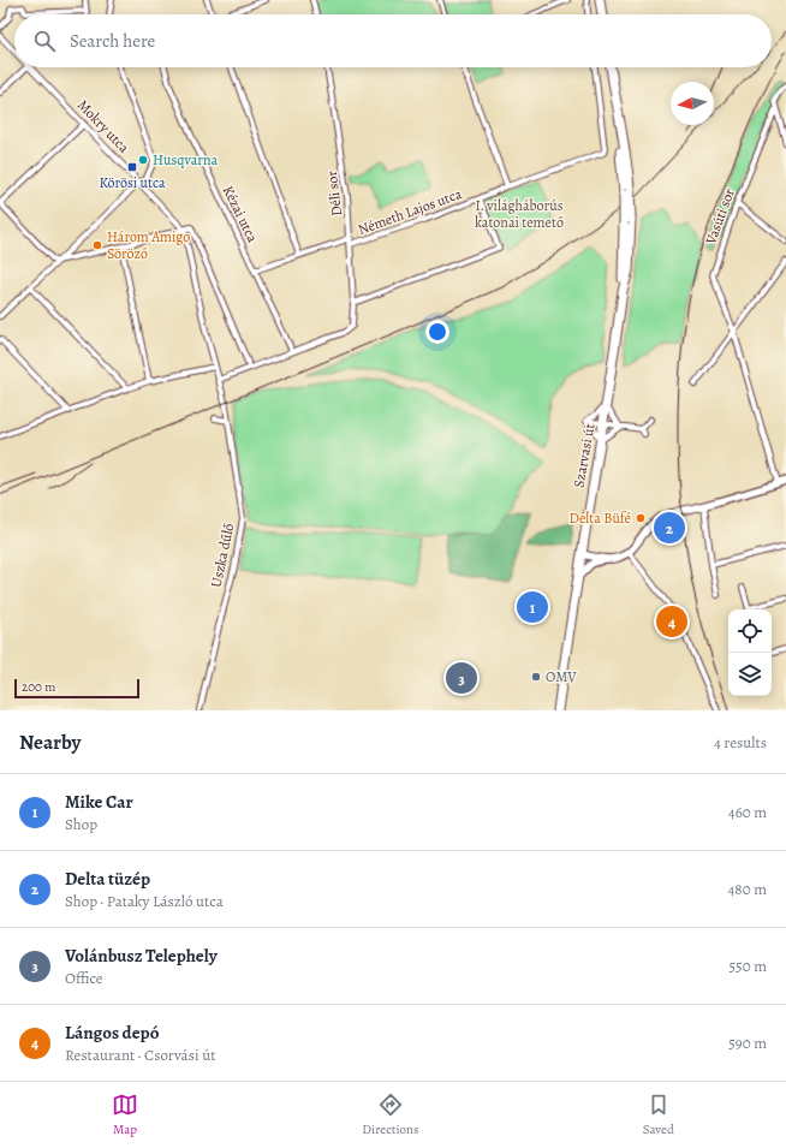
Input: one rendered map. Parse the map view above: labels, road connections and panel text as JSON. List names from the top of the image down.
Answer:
{
  "streets": {
    "main road": ["Szarvasi út"],
    "street": [
      "Mokry utca",
      "Déli sor",
      "Németh Lajos utca",
      "Kézai utca",
      "Vasúti sor",
      "Uszka dűlő"
    ]
  },
  "crossings": [
    ["Mokry utca", "Uszka dűlő"],
    ["Déli sor", "Németh Lajos utca"],
    ["Déli sor", "Kézai utca"],
    ["Németh Lajos utca", "Kézai utca"]
  ],
  "parks": ["I. világháborús katonai temető"],
  "places": {
    "other": [
      "Husqvarna",
      "Három Amigo Söröző",
      "Delta Büfé",
      "OMV"
    ],
    "transit": ["Körösi utca"]
  },
  "scale_bar": "200 m",
  "north": "left",
  "page": {
    "search": "Search here",
    "pins": [
      "2",
      "1",
      "4",
      "3"
    ],
    "scale": "200 m",
    "heading": ["Nearby", "4 results"],
    "list": [
      {
        "mark": "1",
        "name": "Mike Car",
        "note": "Shop",
        "value": "460 m"
      },
      {
        "mark": "2",
        "name": "Delta tüzép",
        "note": "Shop · Pataky László utca",
        "value": "480 m"
      },
      {
        "mark": "3",
        "name": "Volánbusz Telephely",
        "note": "Office",
        "value": "550 m"
      },
      {
        "mark": "4",
        "name": "Lángos depó",
        "note": "Restaurant · Csorvási út",
        "value": "590 m"
      }
    ],
    "nav": ["Map", "Directions", "Saved"]
  }
}
